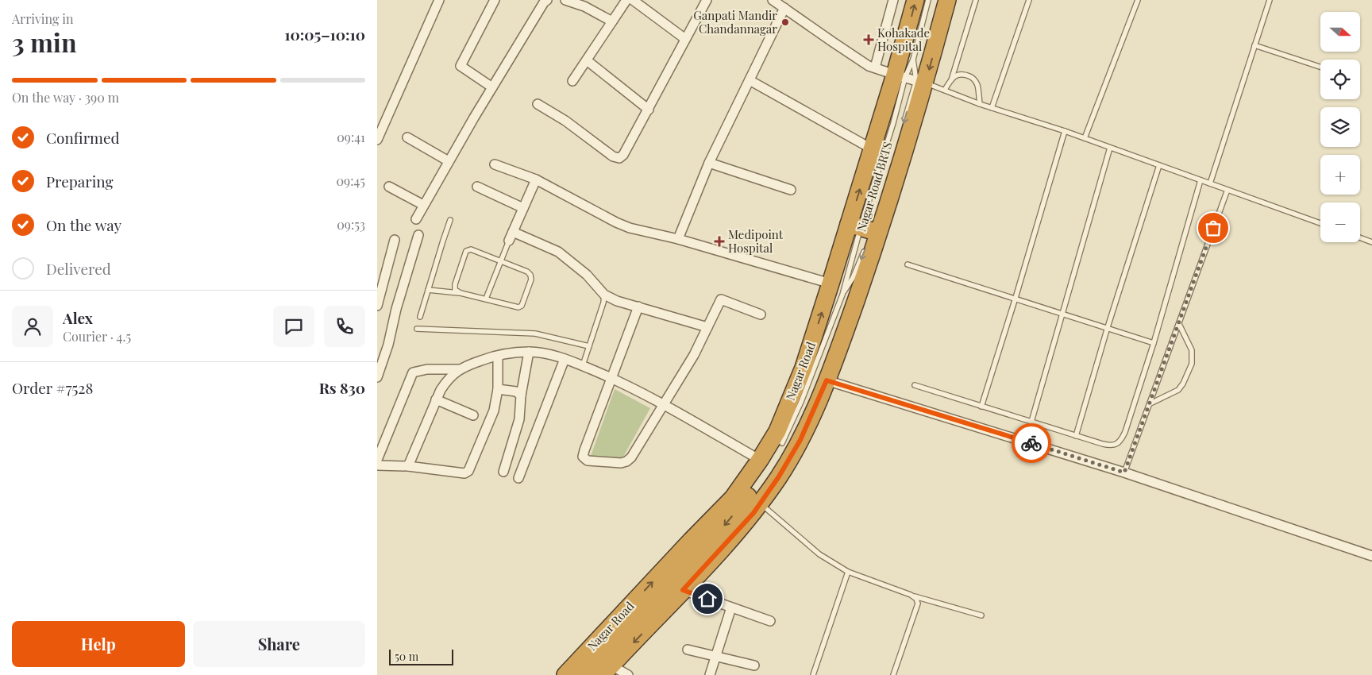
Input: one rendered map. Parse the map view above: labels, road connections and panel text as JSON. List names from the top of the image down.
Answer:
{
  "streets": {
    "highway": ["Nagar Road"],
    "lane": ["Nagar Road BRTS"]
  },
  "crossings": [
    ["Nagar Road BRTS", "Nagar Road"]
  ],
  "places": {
    "other": ["Ganpati Mandir Chandannagar"],
    "health": ["Kohakade Hospital", "Medipoint Hospital"]
  },
  "scale_bar": "50 m",
  "north": "right",
  "page": {
    "heading": ["3 min", "Arriving in", "10:05–10:10"],
    "panel": [
      "Alex",
      "Courier · 4.5",
      "Order #7528",
      "Rs 830"
    ],
    "map_buttons": ["+", "−"],
    "bar": "On the way · 390 m",
    "list": [
      ["Confirmed", "09:41"],
      ["Preparing", "09:45"],
      ["On the way", "09:53"],
      "Delivered"
    ],
    "buttons": ["Help", "Share"],
    "scale": "50 m"
  }
}
